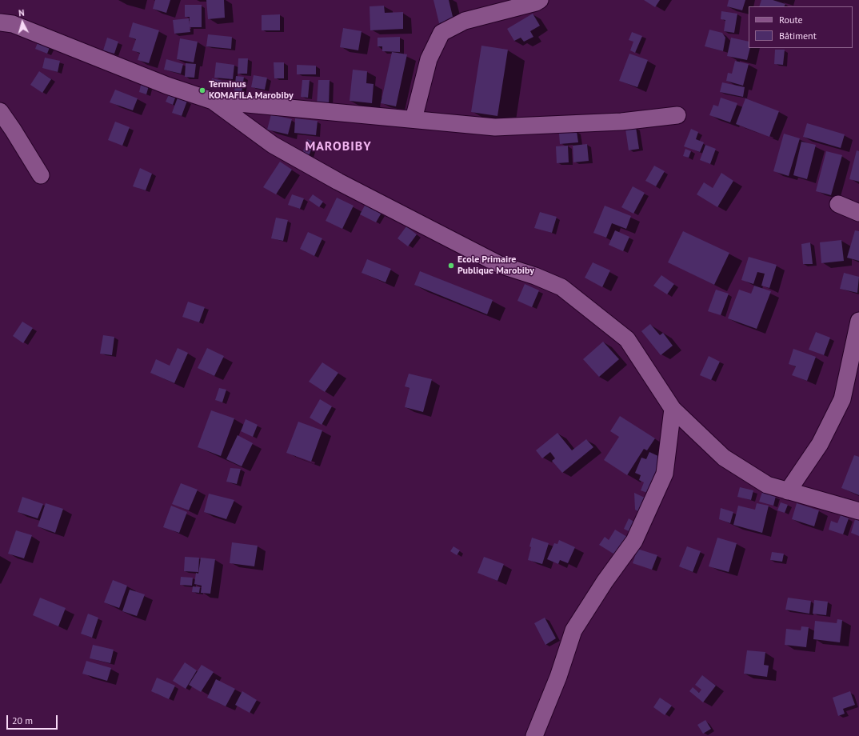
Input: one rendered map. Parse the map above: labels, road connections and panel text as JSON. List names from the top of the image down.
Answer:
{
  "districts": ["MAROBIBY"],
  "places": ["Terminus KOMAFILA Marobiby", "Ecole Primaire Publique Marobiby"],
  "legend": ["Route", "Bâtiment"],
  "scale_bar": "20 m",
  "north": "top"
}
